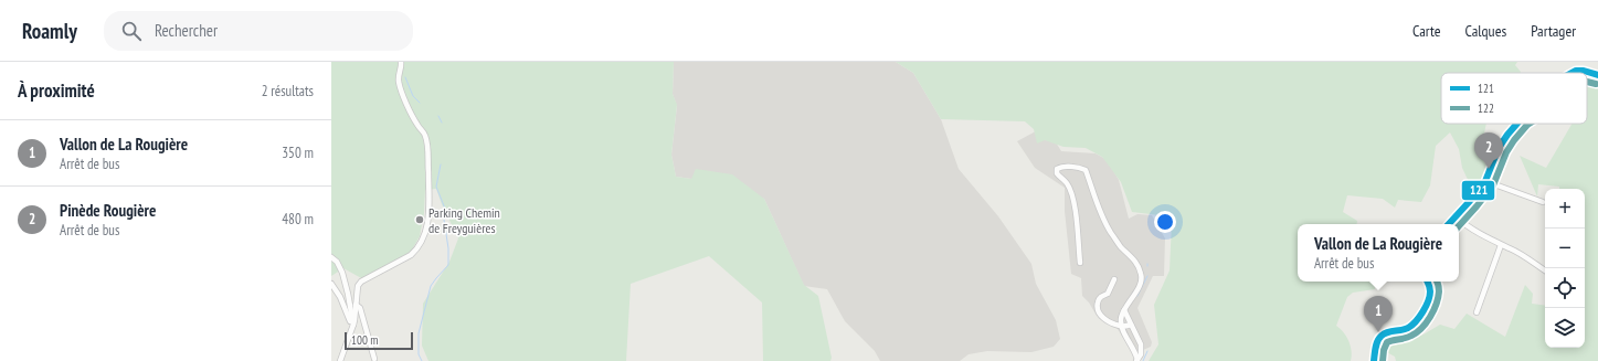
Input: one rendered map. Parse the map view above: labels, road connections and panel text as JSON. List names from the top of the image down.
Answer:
{
  "places": ["Parking Chemin de Freyguières"],
  "lines": ["transit line 121", "transit line 122"],
  "legend": ["121", "122"],
  "scale_bar": "100 m",
  "page": {
    "header": "Roamly",
    "search": "Rechercher",
    "nav": ["Carte", "Calques", "Partager"],
    "heading": ["À proximité", "2 résultats"],
    "list": [
      {
        "mark": "1",
        "name": "Vallon de La Rougière",
        "note": "Arrêt de bus",
        "value": "350 m"
      },
      {
        "mark": "2",
        "name": "Pinède Rougière",
        "note": "Arrêt de bus",
        "value": "480 m"
      }
    ],
    "pins": ["2", "1"],
    "map_buttons": ["+", "−"],
    "popup": ["Vallon de La Rougière", "Arrêt de bus"],
    "scale": "100 m"
  }
}
